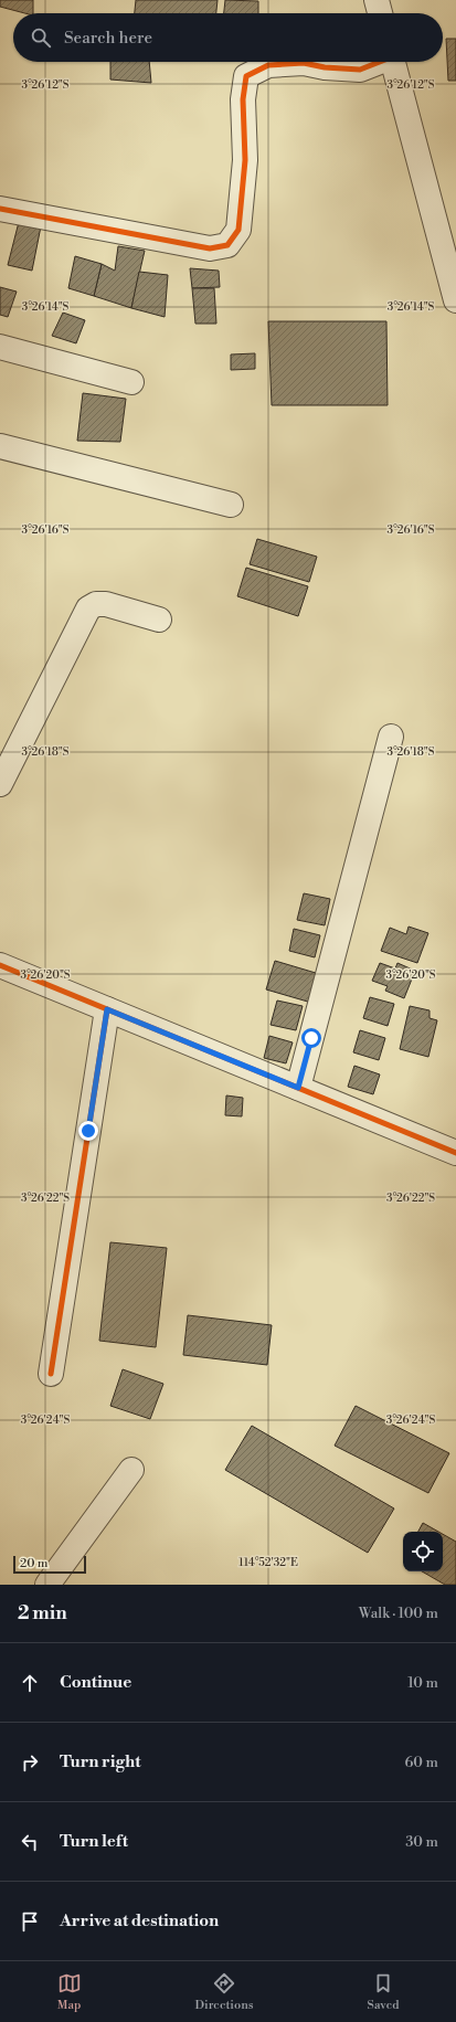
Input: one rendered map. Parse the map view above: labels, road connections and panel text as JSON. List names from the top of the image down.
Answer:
{
  "scale_bar": "20 m",
  "page": {
    "search": "Search here",
    "scale": "20 m",
    "heading": ["2 min", "Walk · 100 m"],
    "list": [
      ["Continue", "10 m"],
      ["Turn right", "60 m"],
      ["Turn left", "30 m"],
      "Arrive at destination"
    ],
    "nav": ["Map", "Directions", "Saved"]
  },
  "coordinates": [
    "3°26'12\"S",
    "3°26'14\"S",
    "3°26'16\"S",
    "3°26'18\"S",
    "3°26'20\"S",
    "3°26'22\"S",
    "3°26'24\"S",
    "114°52'32\"E"
  ]
}
